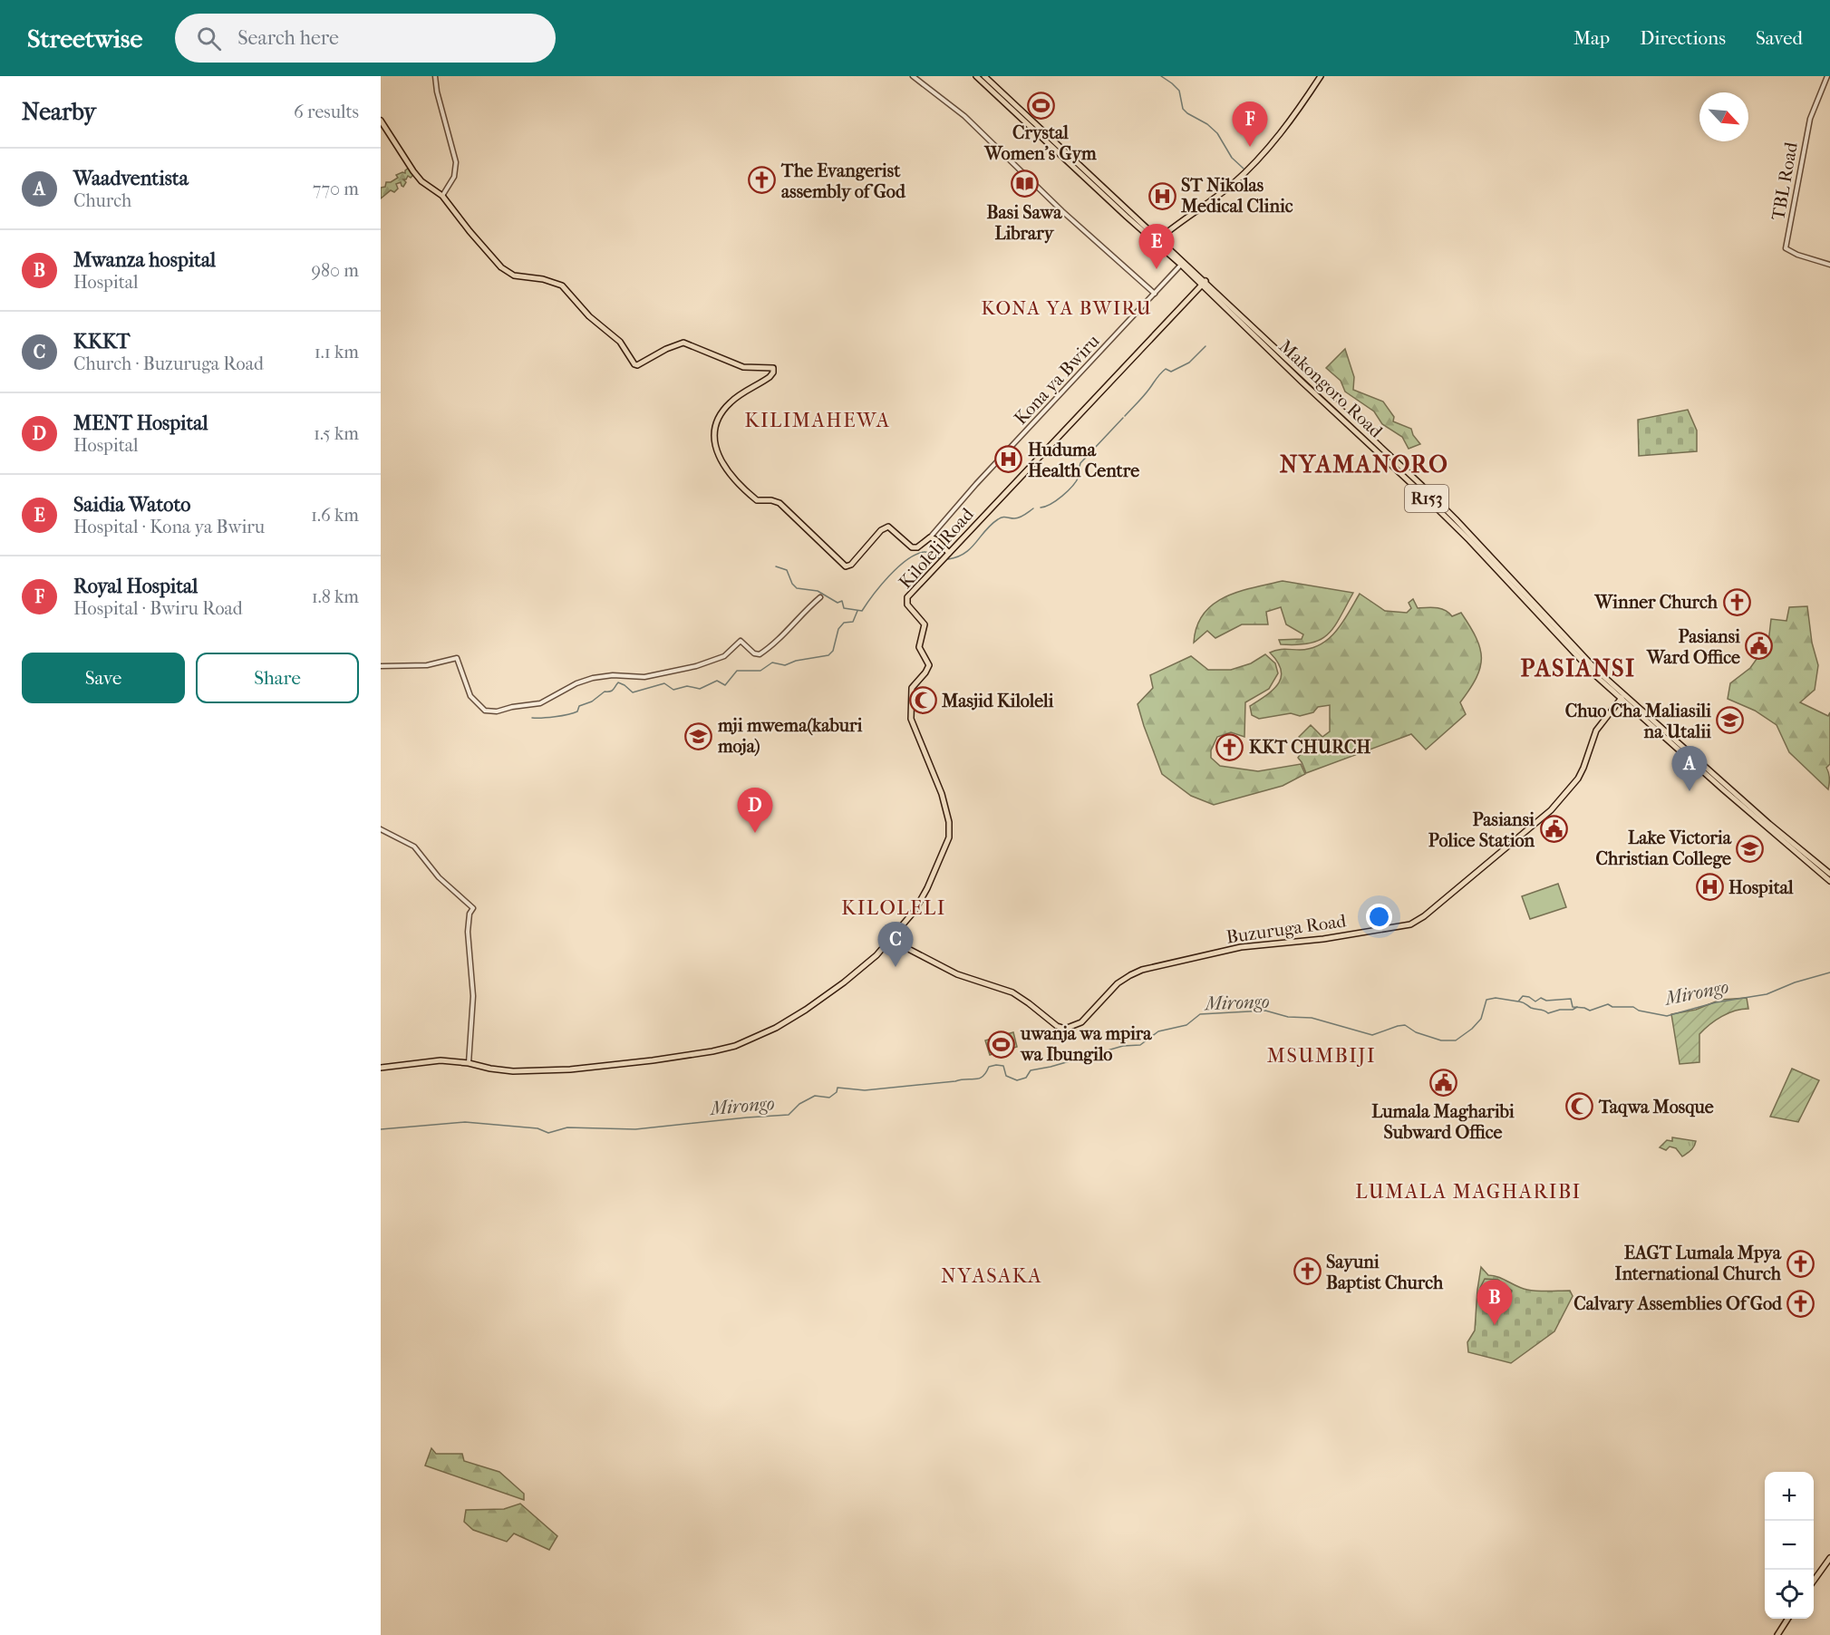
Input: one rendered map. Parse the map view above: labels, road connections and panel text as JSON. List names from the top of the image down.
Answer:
{
  "streets": {
    "main road": [
      "Makongoro Road",
      "R153",
      "Kiloleli Road",
      "Buzuruga Road"
    ],
    "street": ["TBL Road", "Kona ya Bwiru"]
  },
  "crossings": [
    ["Kona ya Bwiru", "Makongoro Road"],
    ["Makongoro Road", "Kiloleli Road"],
    ["Makongoro Road", "Buzuruga Road"],
    ["Kiloleli Road", "Buzuruga Road"]
  ],
  "districts": [
    "KONA YA BWIRU",
    "KILIMAHEWA",
    "NYAMANORO",
    "PASIANSI",
    "KILOLELI",
    "MSUMBIJI",
    "LUMALA MAGHARIBI",
    "NYASAKA"
  ],
  "water": ["Mirongo"],
  "places": {
    "sports": ["Crystal Women's Gym", "uwanja wa mpira wa Ibungilo"],
    "church": [
      "The Evangerist assembly of God",
      "Winner Church",
      "KKT CHURCH",
      "EAGT Lumala Mpya International Church",
      "Sayuni Baptist Church",
      "Calvary Assemblies Of God"
    ],
    "library": ["Basi Sawa Library"],
    "hospital": ["ST Nikolas Medical Clinic", "Huduma Health Centre", "Hospital"],
    "public building": ["Pasiansi Ward Office", "Pasiansi Police Station", "Lumala Magharibi Subward Office"],
    "mosque": ["Masjid Kiloleli", "Taqwa Mosque"],
    "school or university": ["Chuo Cha Maliasili na Utalii", "mji mwema(kaburi moja)", "Lake Victoria Christian College"]
  },
  "north": "bottom right",
  "page": {
    "header": "Streetwise",
    "search": "Search here",
    "nav": ["Map", "Directions", "Saved"],
    "heading": ["Nearby", "6 results"],
    "pins": [
      "F",
      "E",
      "A",
      "D",
      "C",
      "B"
    ],
    "list": [
      {
        "mark": "A",
        "name": "Waadventista",
        "note": "Church",
        "value": "770 m"
      },
      {
        "mark": "B",
        "name": "Mwanza hospital",
        "note": "Hospital",
        "value": "980 m"
      },
      {
        "mark": "C",
        "name": "KKKT",
        "note": "Church · Buzuruga Road",
        "value": "1.1 km"
      },
      {
        "mark": "D",
        "name": "MENT Hospital",
        "note": "Hospital",
        "value": "1.5 km"
      },
      {
        "mark": "E",
        "name": "Saidia Watoto",
        "note": "Hospital · Kona ya Bwiru",
        "value": "1.6 km"
      },
      {
        "mark": "F",
        "name": "Royal Hospital",
        "note": "Hospital · Bwiru Road",
        "value": "1.8 km"
      }
    ],
    "buttons": ["Save", "Share"],
    "map_buttons": ["+", "−"]
  }
}
